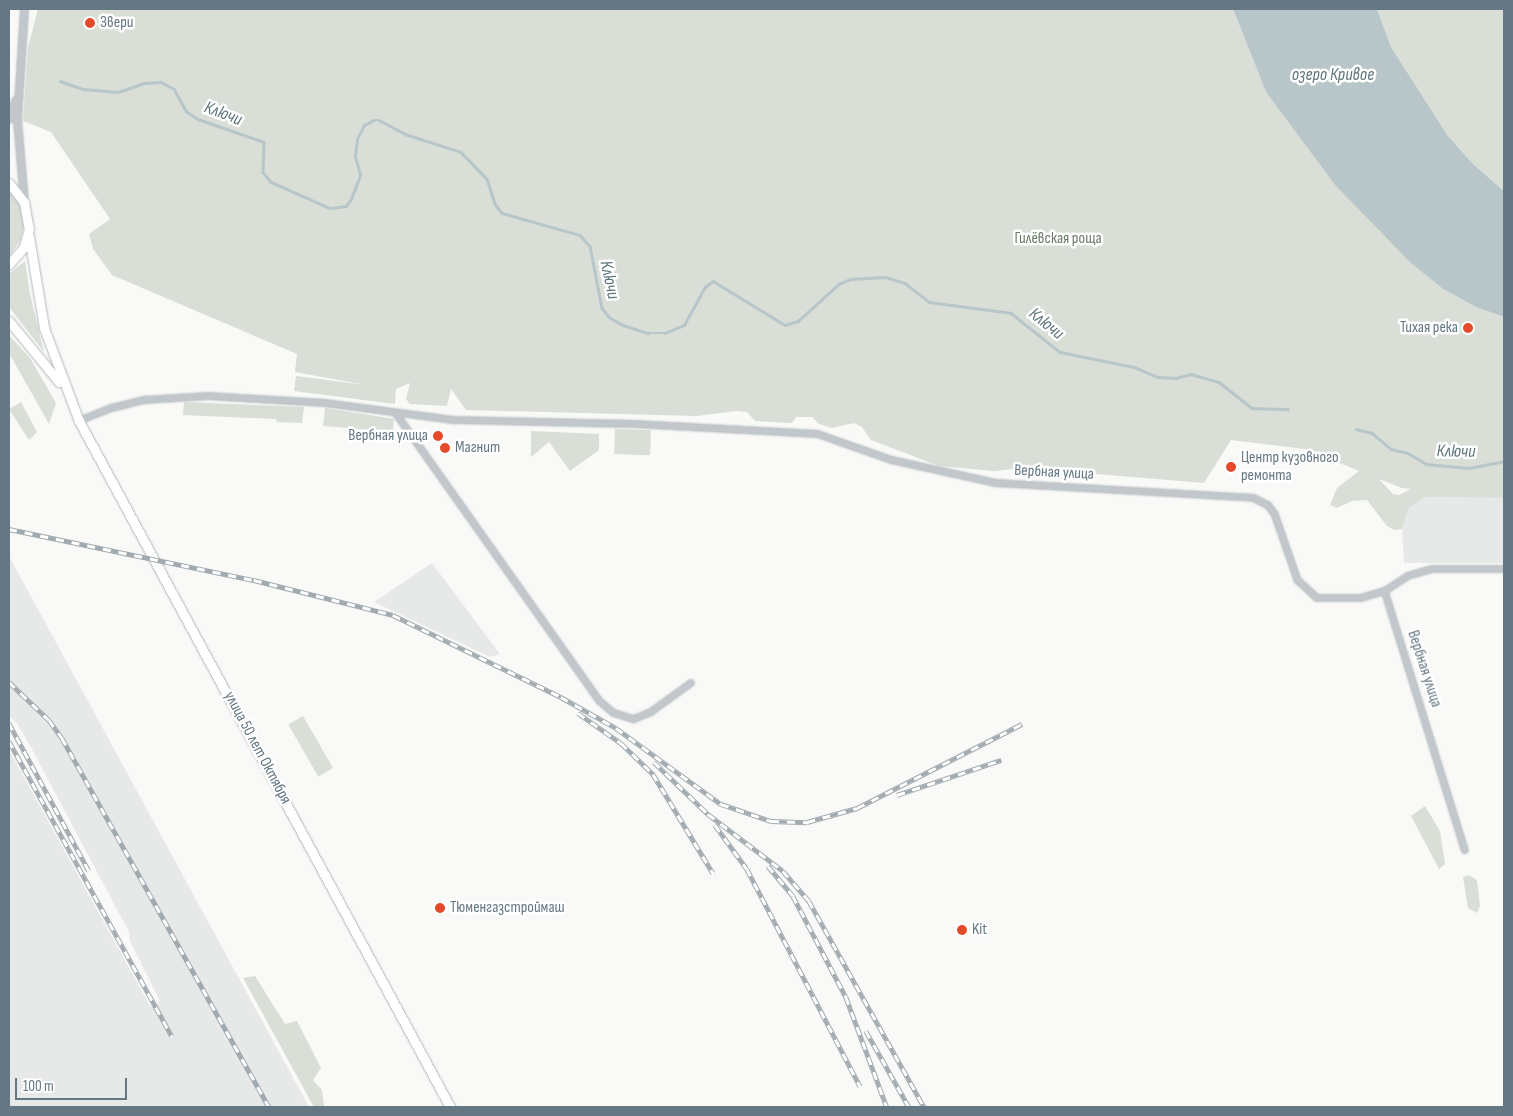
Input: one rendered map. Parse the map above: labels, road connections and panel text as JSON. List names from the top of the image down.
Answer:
{
  "streets": {
    "main road": ["улица 50 лет Октября"],
    "street": ["Вербная улица"]
  },
  "crossings": [
    ["Вербная улица", "улица 50 лет Октября"]
  ],
  "water": ["озеро Кривое", "Ключи"],
  "parks": ["Гилёвская роща"],
  "places": [
    "Звери",
    "Тихая река",
    "Вербная улица",
    "Магнит",
    "Центр кузовного ремонта",
    "Тюменгазстроймаш",
    "Kit"
  ],
  "scale_bar": "100 m"
}
